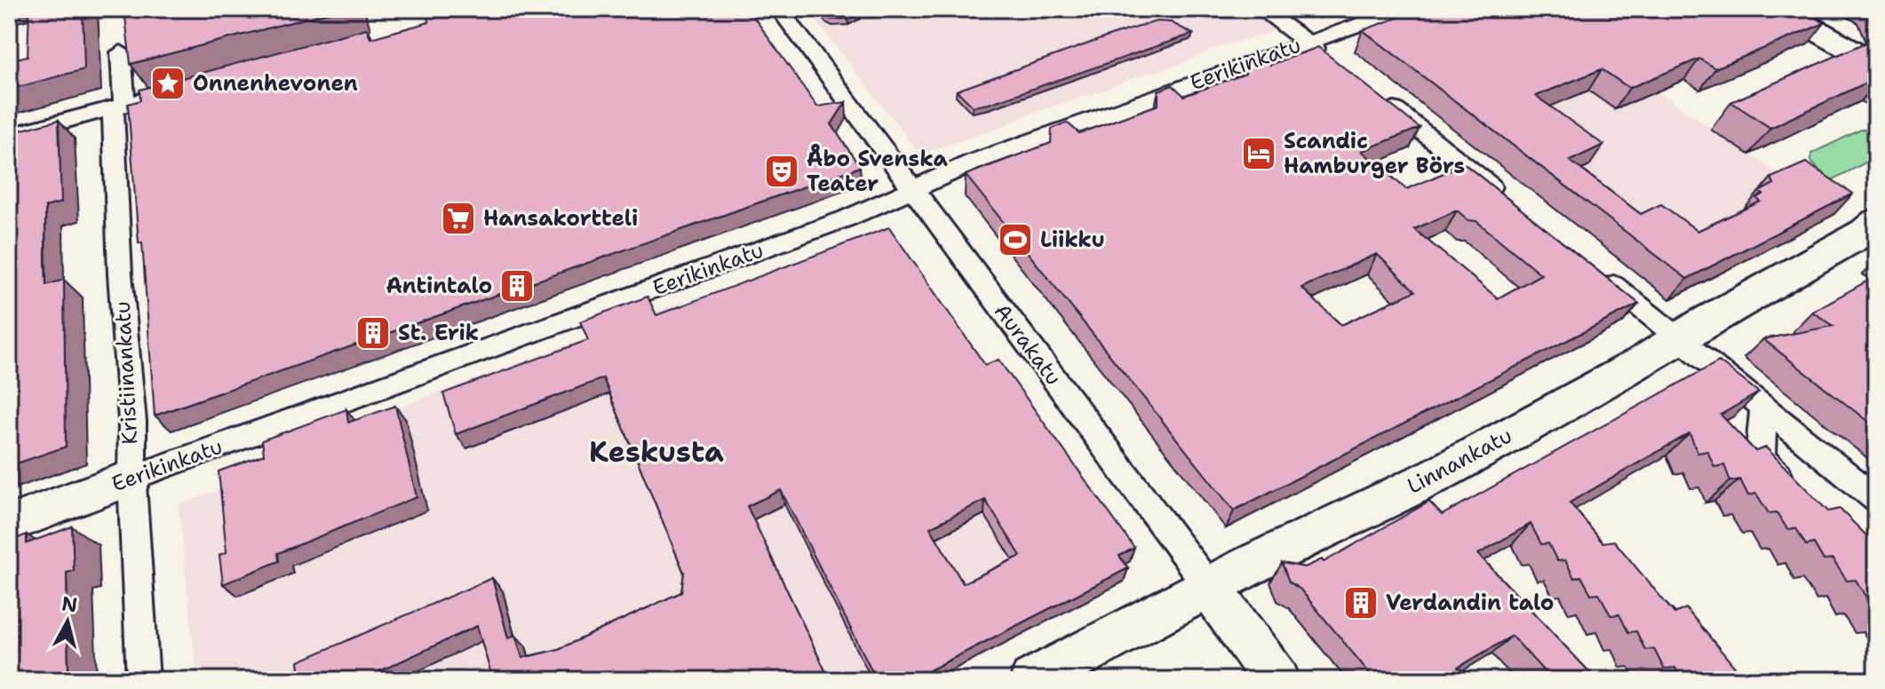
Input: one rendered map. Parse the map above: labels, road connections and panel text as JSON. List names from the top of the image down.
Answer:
{
  "streets": {
    "main road": ["Eerikinkatu", "Aurakatu", "Linnankatu"],
    "street": ["Kristiinankatu"]
  },
  "crossings": [
    ["Eerikinkatu", "Aurakatu"],
    ["Eerikinkatu", "Kristiinankatu"],
    ["Aurakatu", "Linnankatu"]
  ],
  "districts": ["Keskusta"],
  "places": {
    "place": ["Onnenhevonen"],
    "hotel": ["Scandic Hamburger Börs"],
    "theatre": ["Åbo Svenska Teater"],
    "supermarket": ["Hansakortteli"],
    "sports": ["Liikku"],
    "building": ["Antintalo", "St. Erik", "Verdandin talo"]
  },
  "north": "top"
}
